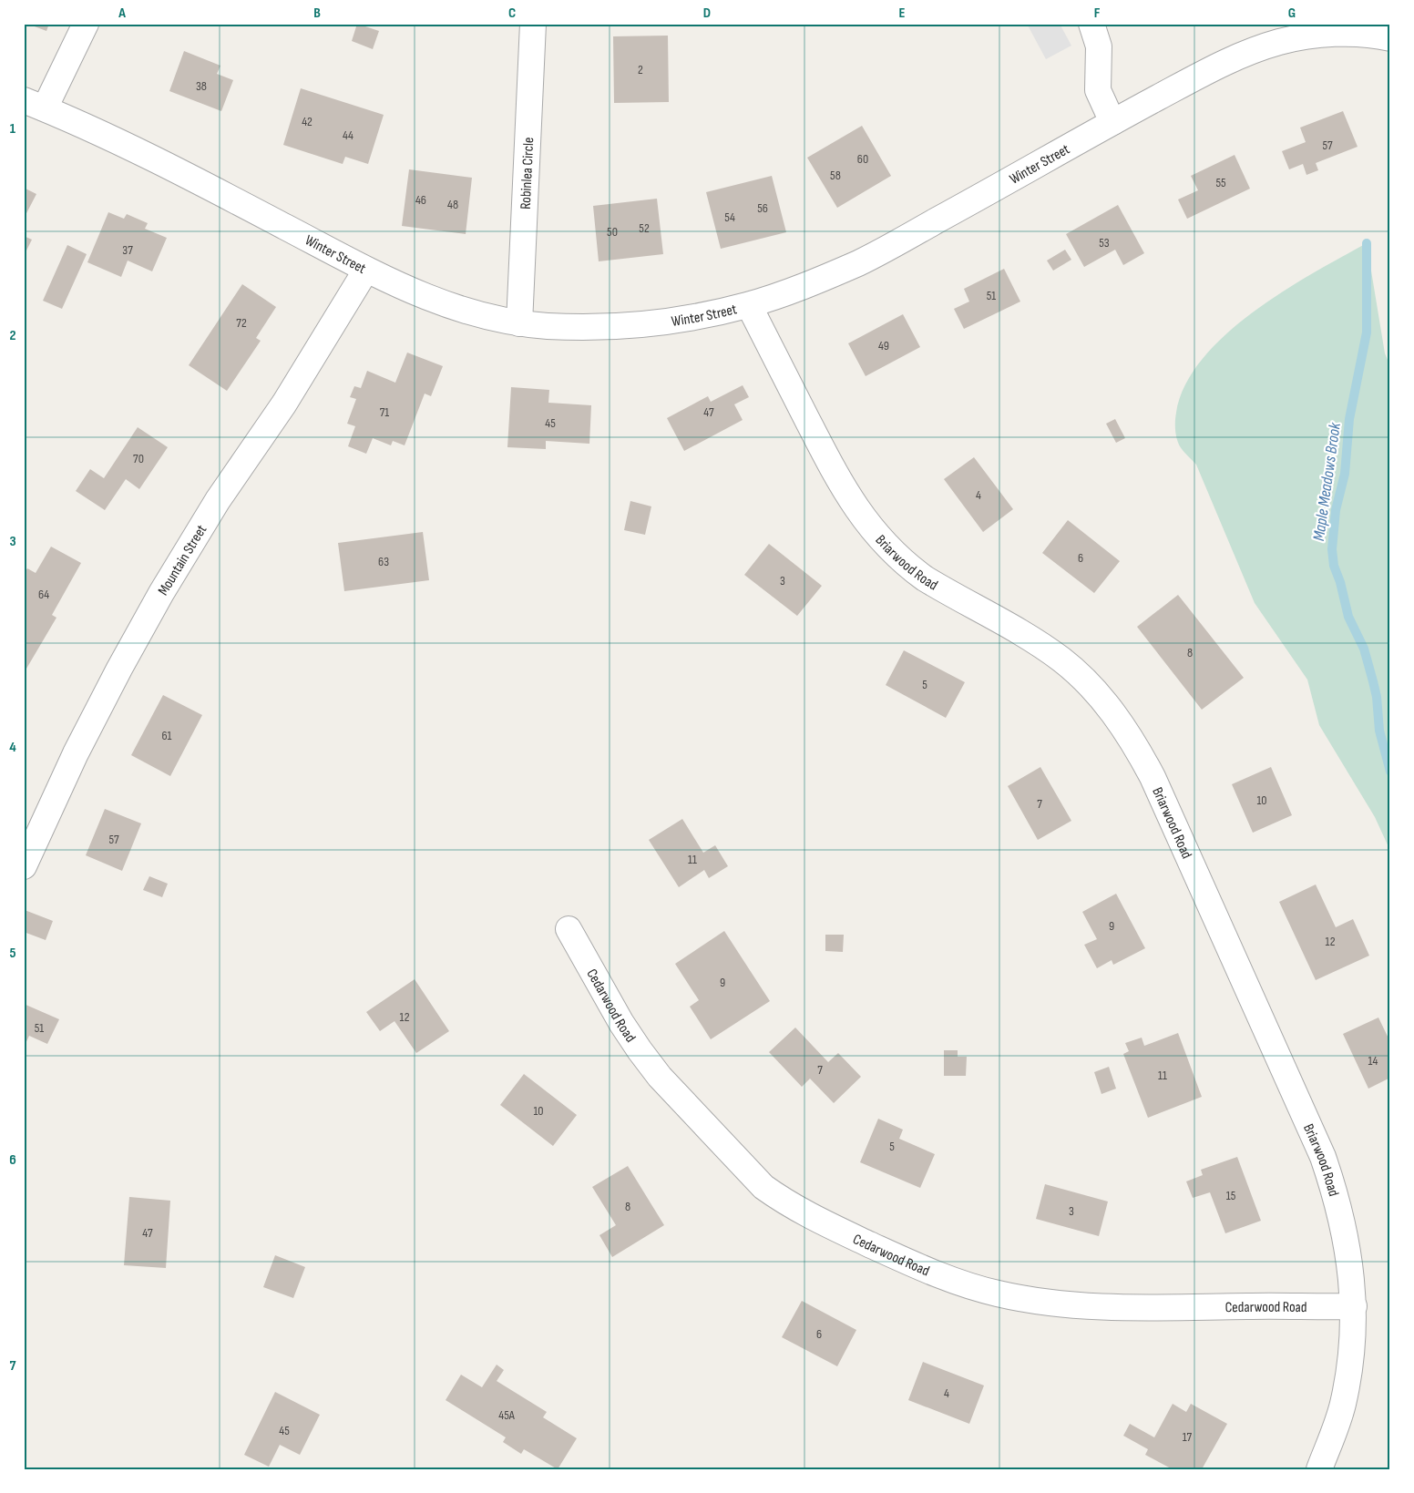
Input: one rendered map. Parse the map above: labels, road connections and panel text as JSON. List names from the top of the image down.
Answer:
{
  "streets": {
    "street": [
      "Winter Street",
      "Robinlea Circle",
      "Mountain Street",
      "Briarwood Road",
      "Cedarwood Road"
    ]
  },
  "crossings": [
    ["Winter Street", "Robinlea Circle"],
    ["Winter Street", "Mountain Street"],
    ["Winter Street", "Briarwood Road"],
    ["Briarwood Road", "Cedarwood Road"]
  ],
  "water": ["Maple Meadows Brook"],
  "house_numbers": [
    "2",
    "38",
    "42",
    "44",
    "57",
    "60",
    "58",
    "55",
    "46",
    "48",
    "56",
    "54",
    "52",
    "50",
    "53",
    "37",
    "51",
    "72",
    "49",
    "71",
    "47",
    "45",
    "70",
    "4",
    "6",
    "63",
    "3",
    "64",
    "8",
    "5",
    "61",
    "10",
    "7",
    "57",
    "11",
    "9",
    "12",
    "9",
    "12",
    "51",
    "14",
    "7",
    "11",
    "10",
    "5",
    "15",
    "8",
    "3",
    "47",
    "6",
    "4",
    "45A",
    "45",
    "17"
  ],
  "grid": {
    "columns": [
      "A",
      "B",
      "C",
      "D",
      "E",
      "F",
      "G"
    ],
    "rows": [
      "1",
      "2",
      "3",
      "4",
      "5",
      "6",
      "7"
    ]
  }
}
